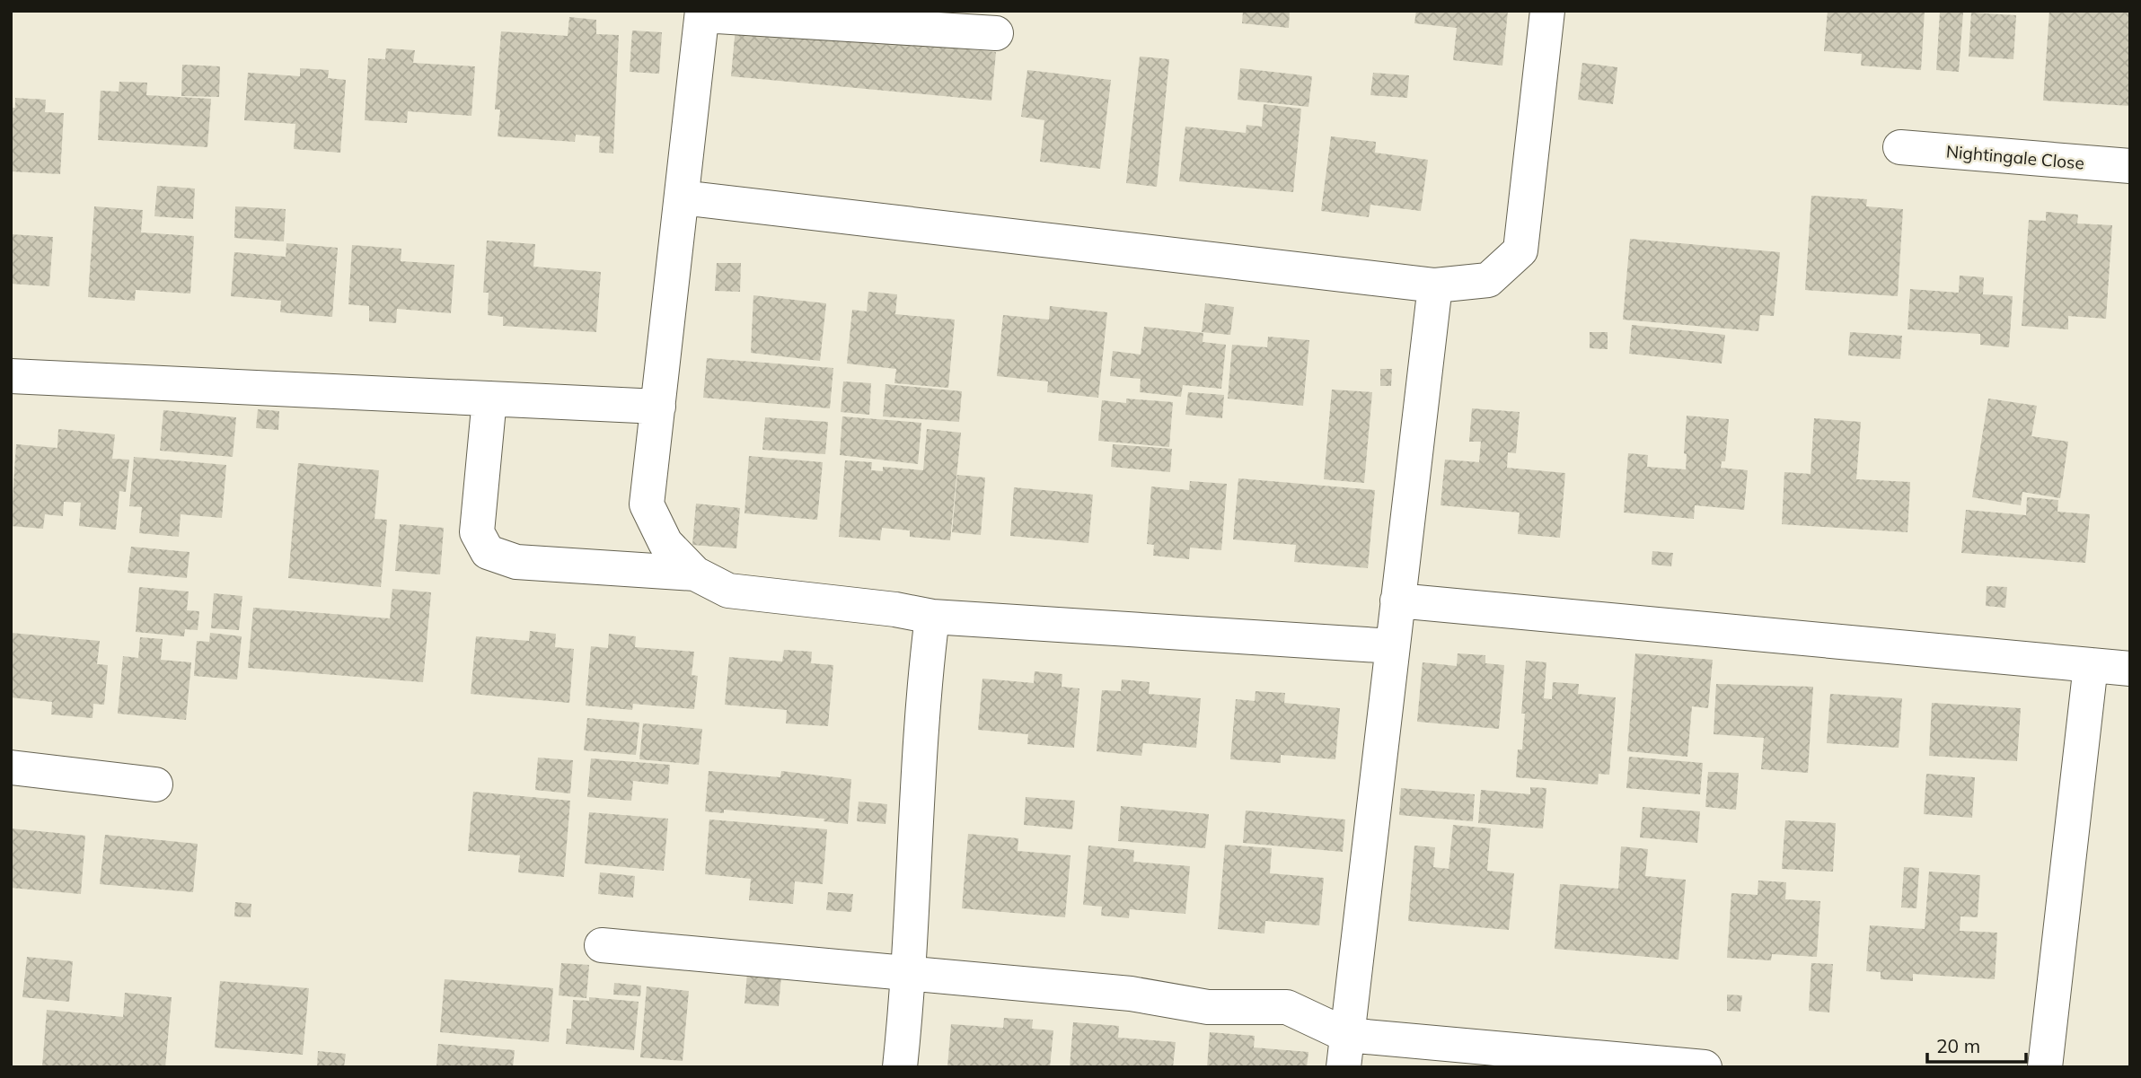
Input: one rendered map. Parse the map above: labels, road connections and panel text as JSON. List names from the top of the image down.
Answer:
{
  "streets": {
    "street": ["Nightingale Close"]
  },
  "scale_bar": "20 m"
}
